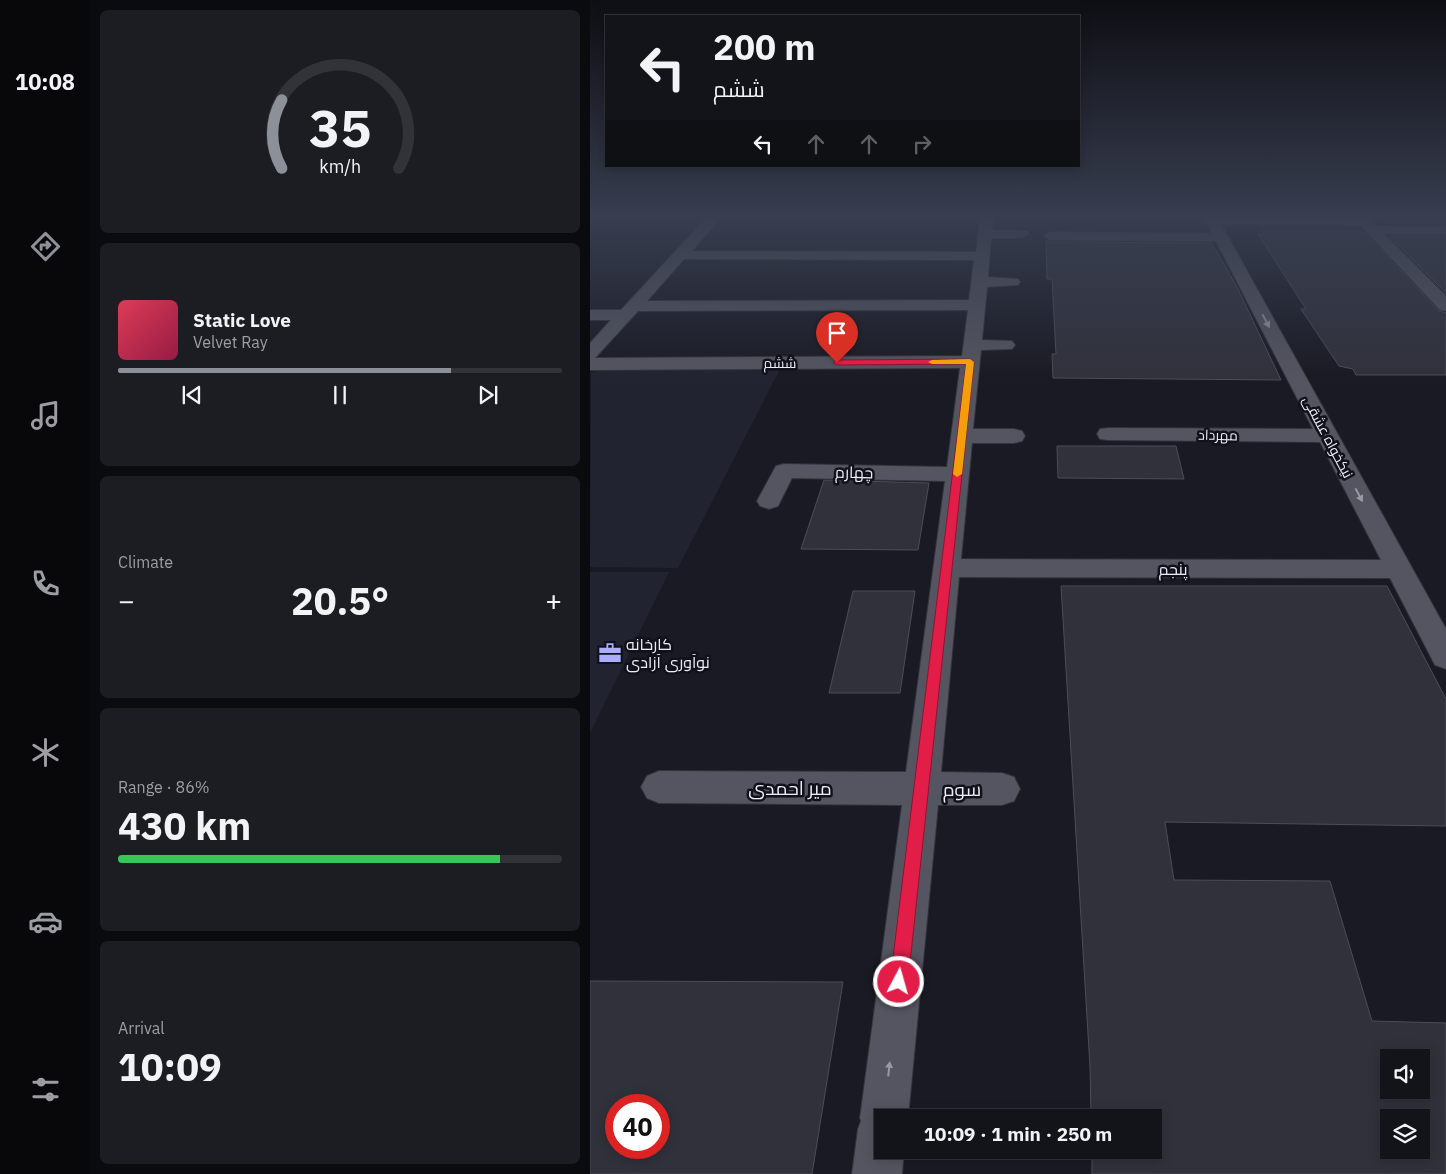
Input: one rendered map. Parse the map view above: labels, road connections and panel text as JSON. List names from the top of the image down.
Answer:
{
  "streets": {
    "street": [
      "ششم",
      "مهرداد",
      "نیکخواه عشقی",
      "چهارم",
      "پنجم",
      "میر احمدی",
      "سوم"
    ]
  },
  "crossings": [
    ["مهرداد", "نیکخواه عشقی"],
    ["نیکخواه عشقی", "پنجم"],
    ["میر احمدی", "سوم"]
  ],
  "one_way": ["نیکخواه عشقی"],
  "places": {
    "office": ["کارخانه نوآوری آزادی"]
  },
  "page": {
    "tabs": "10:08",
    "turn": ["200 m", "ششم"],
    "song": ["Static Love", "Velvet Ray"],
    "tile": [
      "Climate",
      ["Range · 86%", "430 km"],
      ["Arrival", "10:09"]
    ],
    "heat": ["−", "20.5°", "+"],
    "limit": "40",
    "trip": "10:09 · 1 min · 250 m",
    "gauge": ["35", "km/h"]
  }
}
